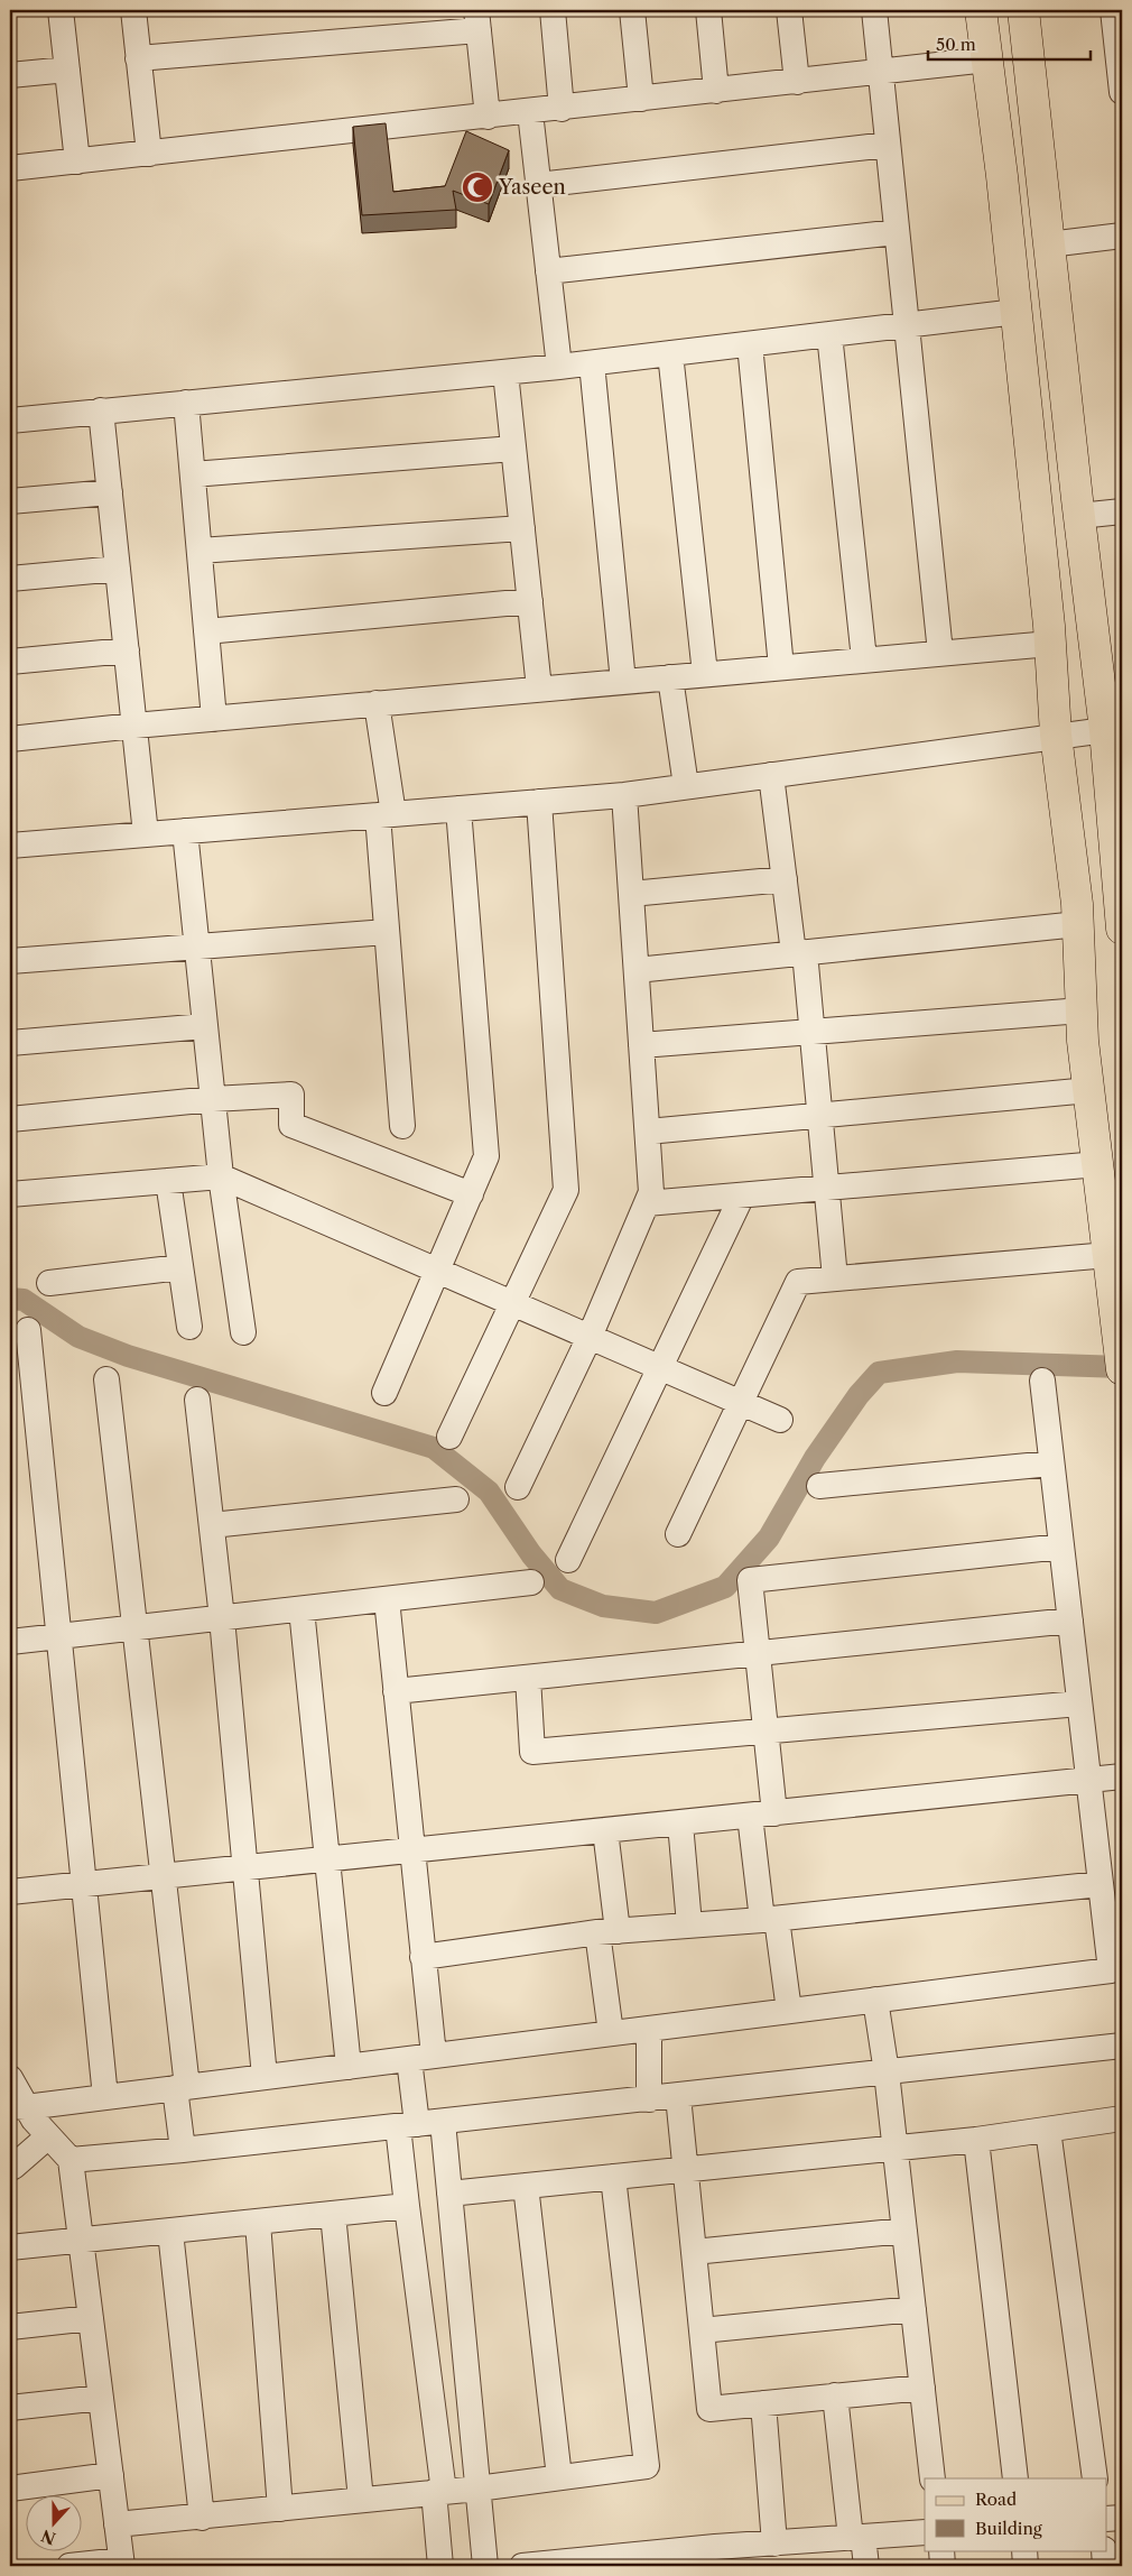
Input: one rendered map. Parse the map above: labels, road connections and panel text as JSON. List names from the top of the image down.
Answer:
{
  "places": {
    "mosque": ["Yaseen"]
  },
  "legend": ["Road", "Building"],
  "scale_bar": "50 m",
  "north": "bottom"
}
